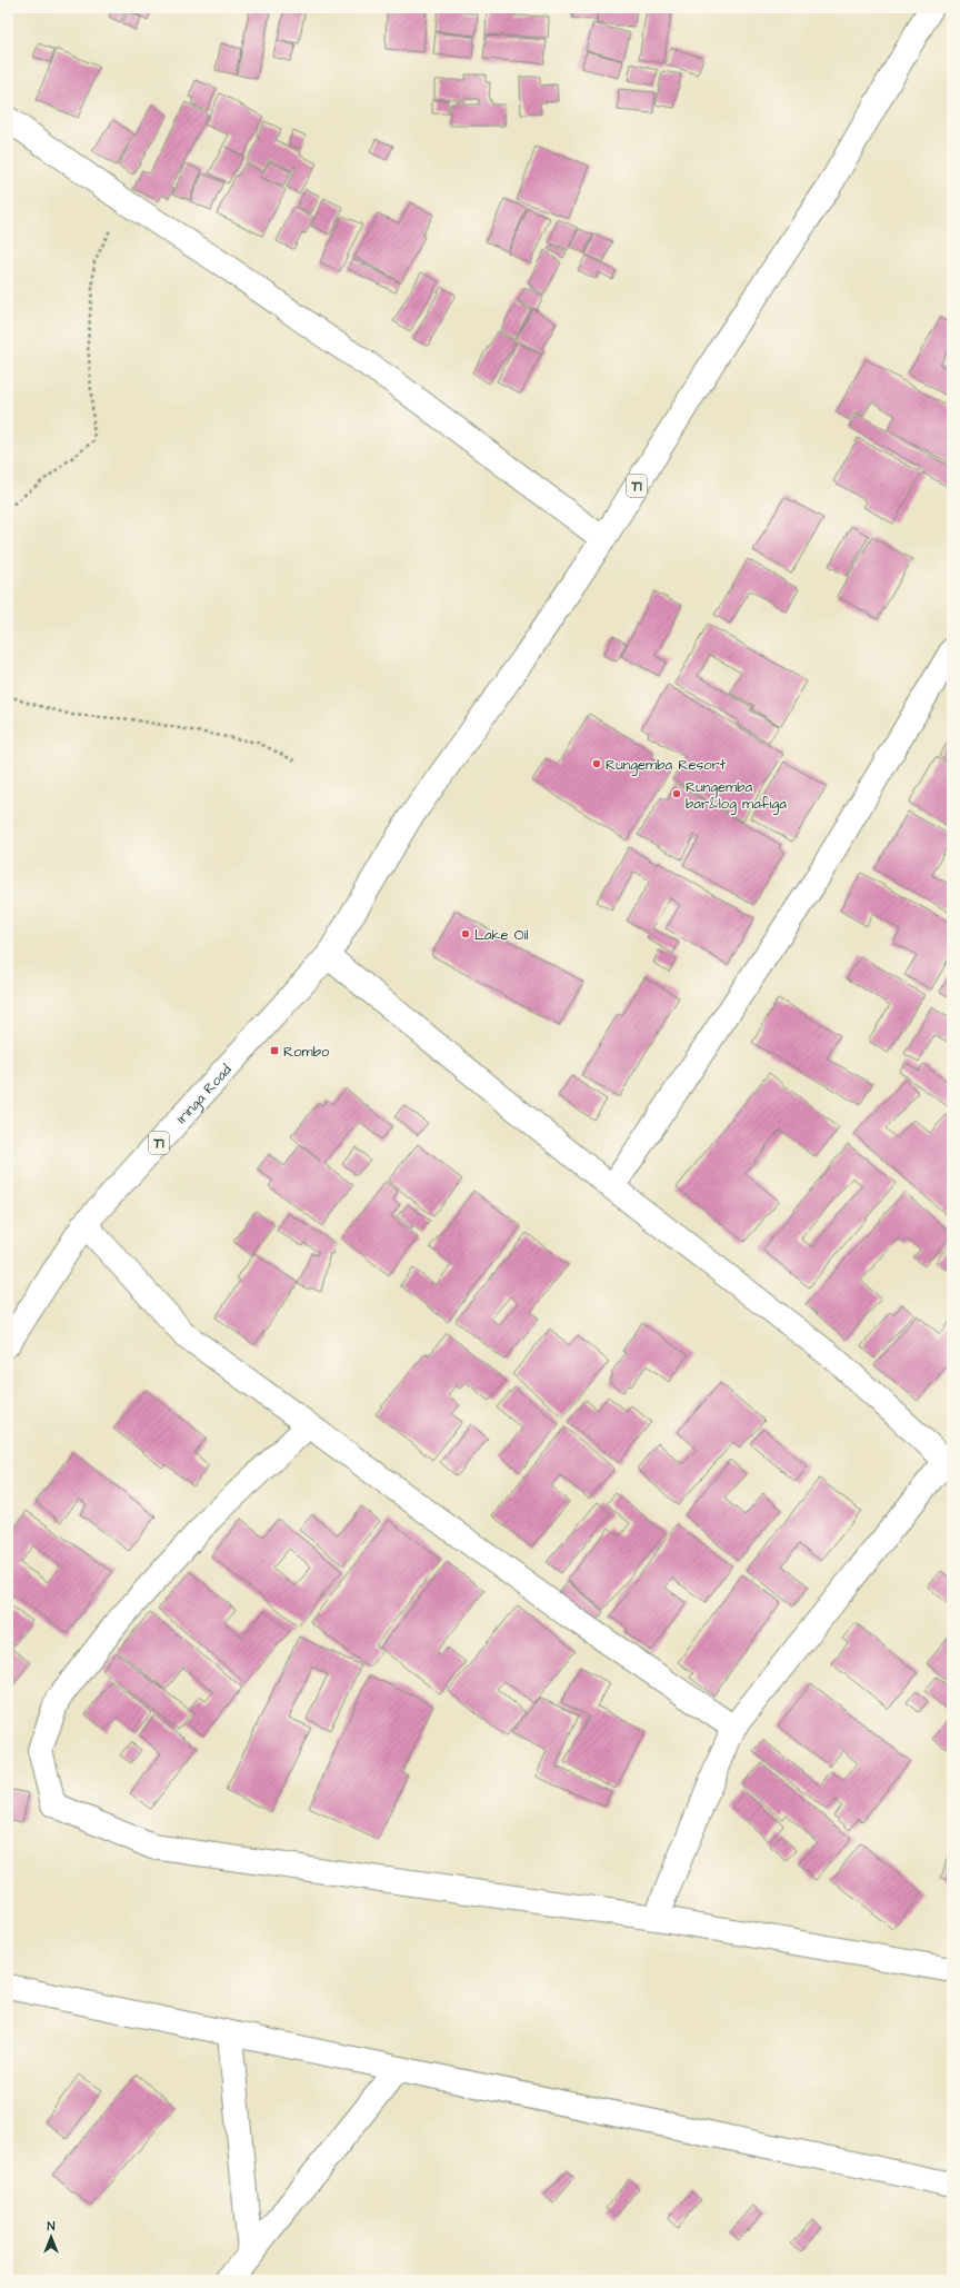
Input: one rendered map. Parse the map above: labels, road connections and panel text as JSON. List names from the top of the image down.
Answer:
{
  "streets": {
    "main road": ["T1", "Iringa Road"]
  },
  "crossings": [
    ["T1", "Iringa Road"]
  ],
  "places": {
    "other": ["Rungemba Resort", "Rungemba bar&log mafiga", "Lake Oil"],
    "transit": ["Rombo"]
  },
  "north": "top"
}
